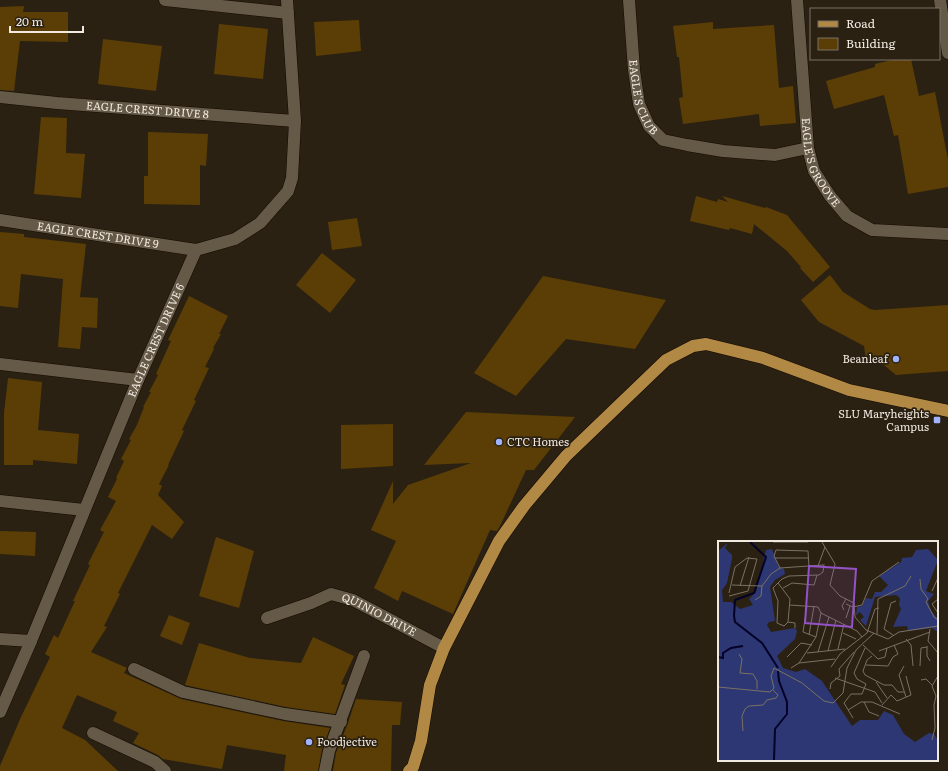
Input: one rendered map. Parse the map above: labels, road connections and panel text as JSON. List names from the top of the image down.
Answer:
{
  "streets": {
    "street": [
      "EAGLE'S CLUB",
      "EAGLE CREST DRIVE 8",
      "EAGLE'S GROOVE",
      "EAGLE CREST DRIVE 9",
      "EAGLE CREST DRIVE 6",
      "QUINIO DRIVE"
    ]
  },
  "crossings": [
    ["EAGLE'S CLUB", "EAGLE'S GROOVE"],
    ["EAGLE CREST DRIVE 9", "EAGLE CREST DRIVE 6"]
  ],
  "places": {
    "other": ["Beanleaf", "CTC Homes", "Foodjective"],
    "transit": ["SLU Maryheights Campus"]
  },
  "legend": ["Road", "Building"],
  "scale_bar": "20 m"
}
